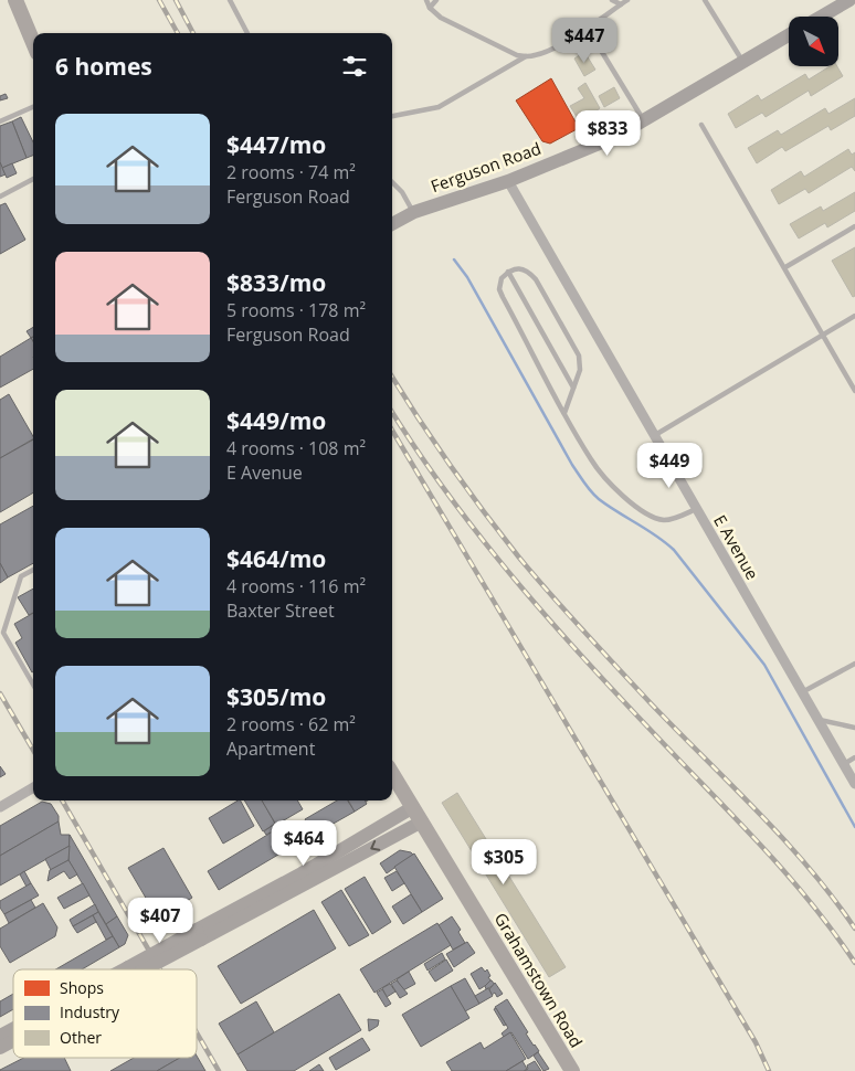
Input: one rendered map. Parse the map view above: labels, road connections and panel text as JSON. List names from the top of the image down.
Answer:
{
  "streets": {
    "main road": ["Ferguson Road", "Grahamstown Road"],
    "street": ["E Avenue"]
  },
  "crossings": [
    ["Ferguson Road", "E Avenue"]
  ],
  "legend": ["Shops", "Industry", "Other"],
  "north": "bottom right",
  "page": {
    "price": [
      "$447",
      "$833",
      "$449",
      "$464",
      "$305",
      "$407"
    ],
    "heading": "6 homes",
    "list": [
      {
        "name": "$447/mo",
        "note": "2 rooms · 74 m² · Ferguson Road"
      },
      {
        "name": "$833/mo",
        "note": "5 rooms · 178 m² · Ferguson Road"
      },
      {
        "name": "$449/mo",
        "note": "4 rooms · 108 m² · E Avenue"
      },
      {
        "name": "$464/mo",
        "note": "4 rooms · 116 m² · Baxter Street"
      },
      {
        "name": "$305/mo",
        "note": "2 rooms · 62 m² · Apartment"
      }
    ]
  }
}
